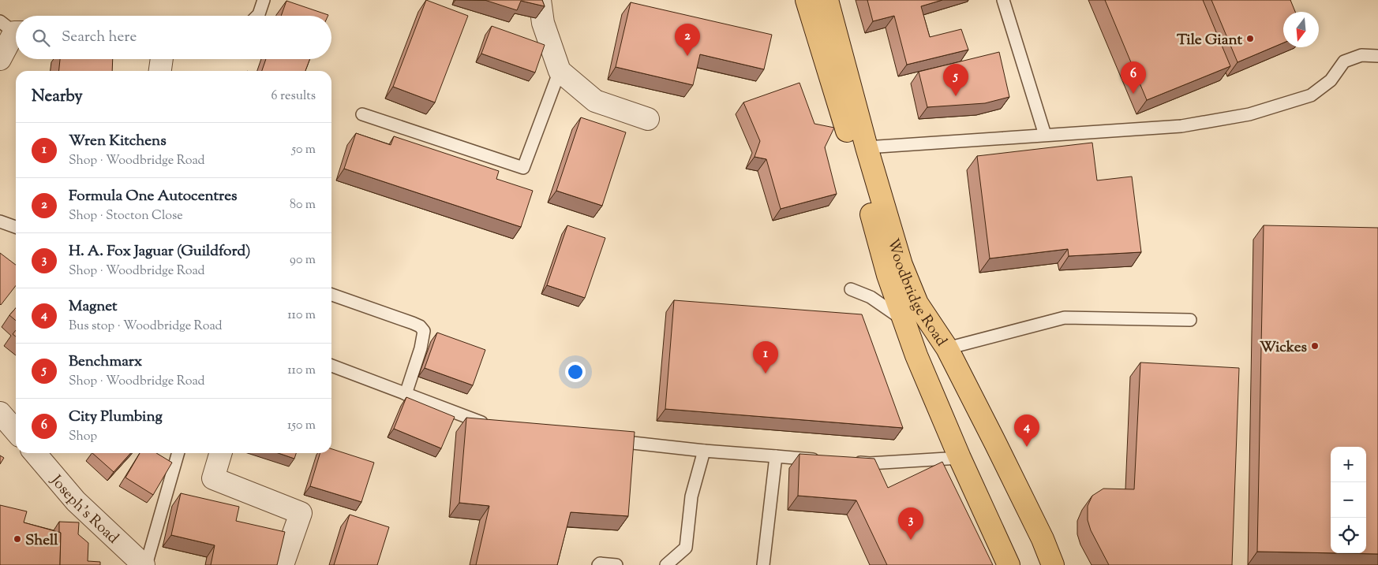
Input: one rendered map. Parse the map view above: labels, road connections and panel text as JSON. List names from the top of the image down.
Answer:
{
  "streets": {
    "main road": ["Woodbridge Road"],
    "street": ["Joseph's Road"]
  },
  "places": ["Tile Giant", "Wickes", "Shell"],
  "north": "bottom",
  "page": {
    "search": "Search here",
    "pins": [
      "2",
      "6",
      "5",
      "1",
      "4",
      "3"
    ],
    "heading": ["Nearby", "6 results"],
    "list": [
      {
        "mark": "1",
        "name": "Wren Kitchens",
        "note": "Shop · Woodbridge Road",
        "value": "50 m"
      },
      {
        "mark": "2",
        "name": "Formula One Autocentres",
        "note": "Shop · Stocton Close",
        "value": "80 m"
      },
      {
        "mark": "3",
        "name": "H. A. Fox Jaguar (Guildford)",
        "note": "Shop · Woodbridge Road",
        "value": "90 m"
      },
      {
        "mark": "4",
        "name": "Magnet",
        "note": "Bus stop · Woodbridge Road",
        "value": "110 m"
      },
      {
        "mark": "5",
        "name": "Benchmarx",
        "note": "Shop · Woodbridge Road",
        "value": "110 m"
      },
      {
        "mark": "6",
        "name": "City Plumbing",
        "note": "Shop",
        "value": "150 m"
      }
    ],
    "map_buttons": ["+", "−"]
  }
}
